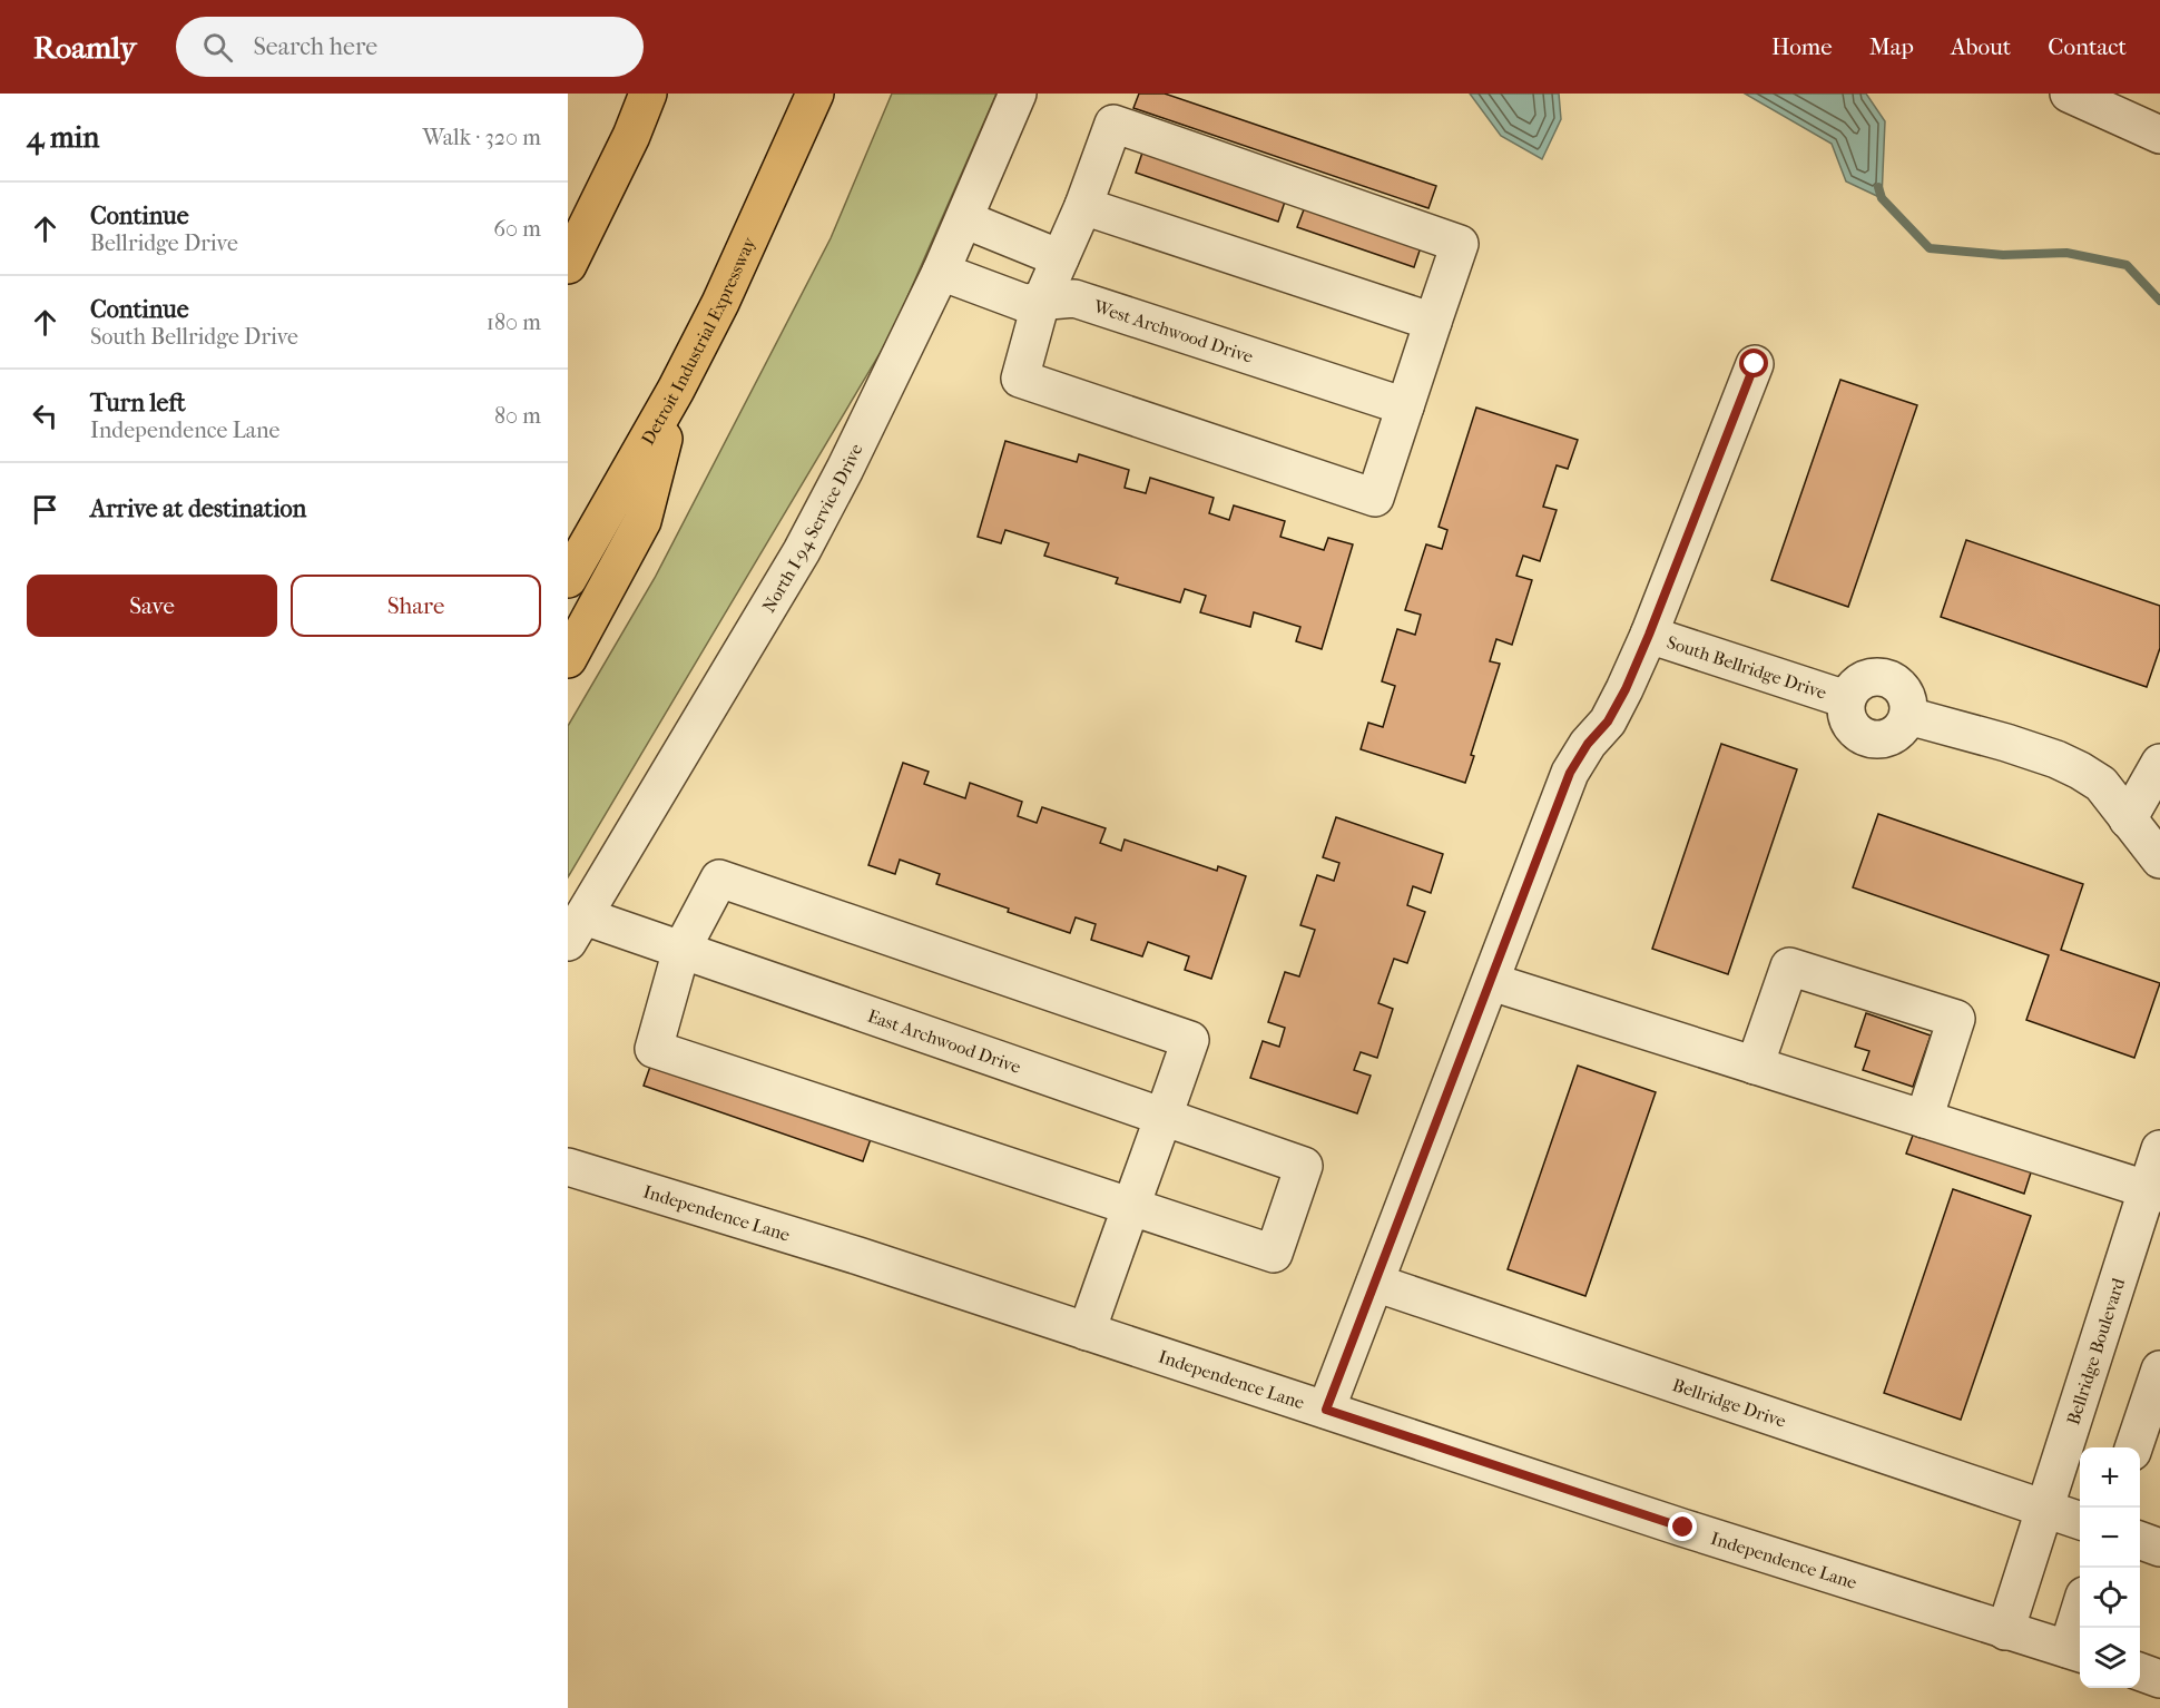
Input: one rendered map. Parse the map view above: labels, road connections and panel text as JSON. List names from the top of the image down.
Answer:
{
  "streets": {
    "highway": ["Detroit Industrial Expressway"],
    "street": [
      "West Archwood Drive",
      "North I-94 Service Drive",
      "South Bellridge Drive",
      "East Archwood Drive",
      "Independence Lane",
      "Bellridge Boulevard",
      "Bellridge Drive"
    ]
  },
  "crossings": [
    ["West Archwood Drive", "North I-94 Service Drive"],
    ["North I-94 Service Drive", "East Archwood Drive"],
    ["South Bellridge Drive", "Independence Lane"],
    ["South Bellridge Drive", "Bellridge Drive"],
    ["Independence Lane", "Bellridge Boulevard"],
    ["Bellridge Boulevard", "Bellridge Drive"]
  ],
  "page": {
    "header": "Roamly",
    "search": "Search here",
    "nav": [
      "Home",
      "Map",
      "About",
      "Contact"
    ],
    "heading": ["4 min", "Walk · 320 m"],
    "list": [
      ["Continue", "Bellridge Drive", "60 m"],
      ["Continue", "South Bellridge Drive", "180 m"],
      ["Turn left", "Independence Lane", "80 m"],
      "Arrive at destination"
    ],
    "buttons": ["Save", "Share"],
    "map_buttons": ["+", "−"]
  }
}
